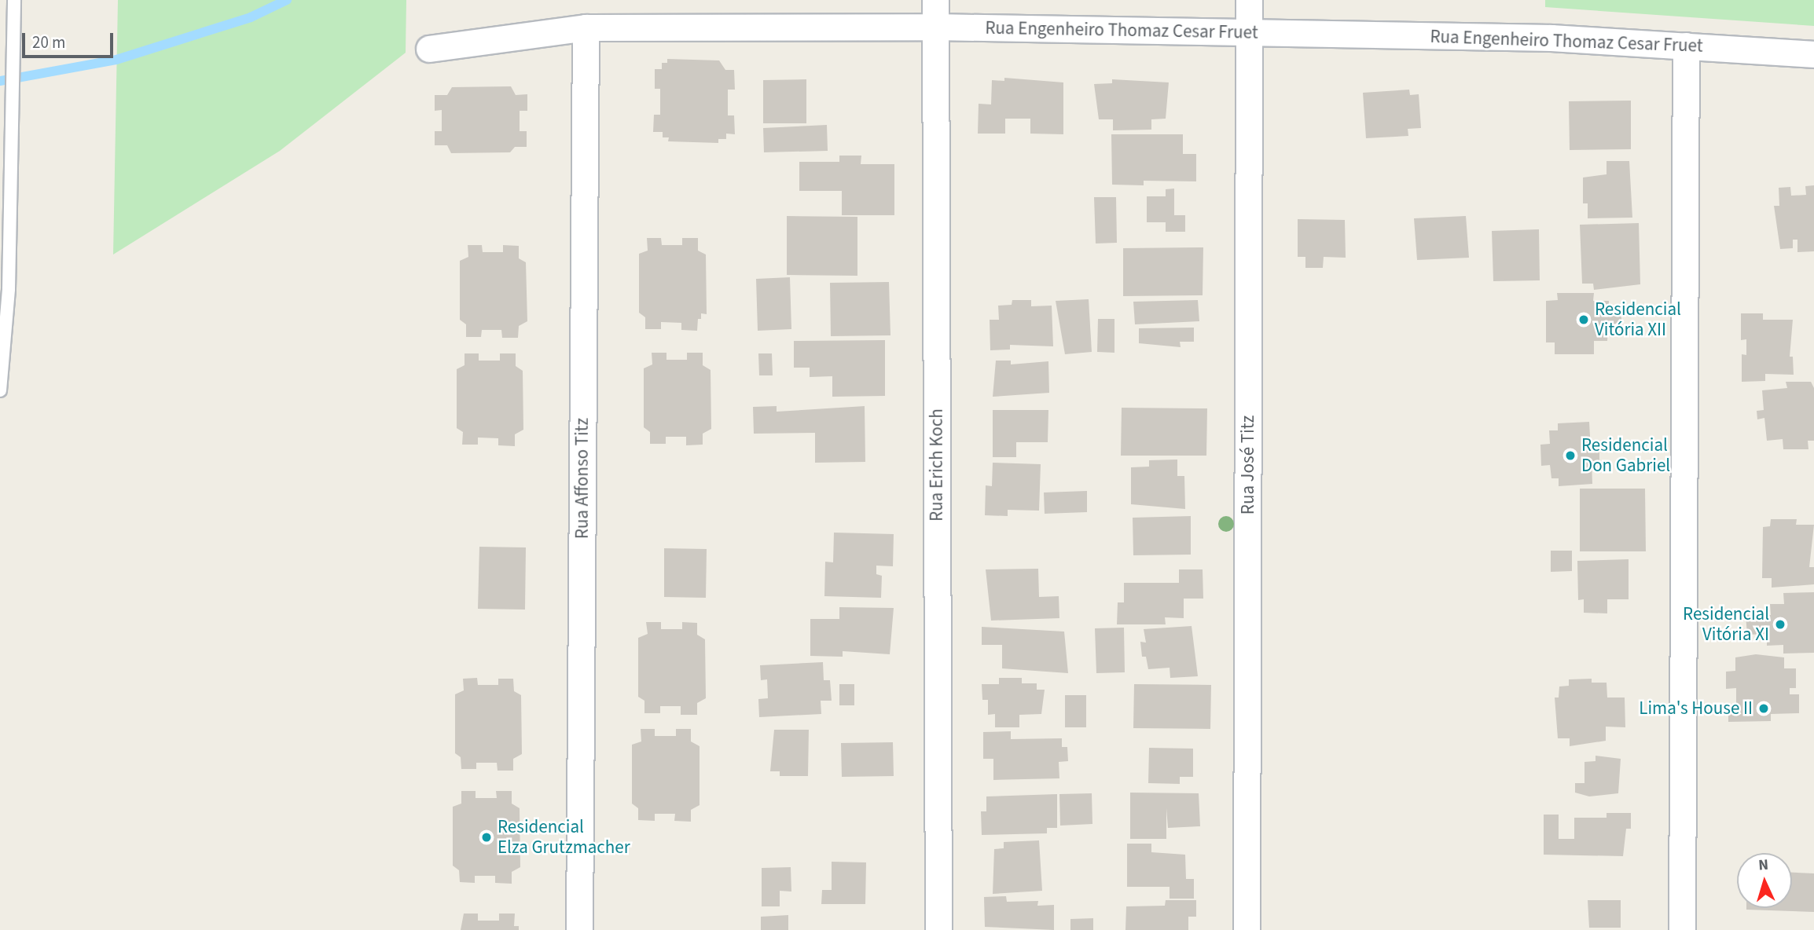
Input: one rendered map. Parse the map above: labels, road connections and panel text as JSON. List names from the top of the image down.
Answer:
{
  "streets": {
    "street": [
      "Rua Engenheiro Thomaz Cesar Fruet",
      "Rua Erich Koch",
      "Rua José Titz",
      "Rua Affonso Titz"
    ]
  },
  "crossings": [
    ["Rua Engenheiro Thomaz Cesar Fruet", "Rua Erich Koch"],
    ["Rua Engenheiro Thomaz Cesar Fruet", "Rua José Titz"],
    ["Rua Engenheiro Thomaz Cesar Fruet", "Rua Affonso Titz"]
  ],
  "places": [
    "Residencial Vitória XII",
    "Residencial Don Gabriel",
    "Residencial Vitória XI",
    "Lima's House II",
    "Residencial Elza Grutzmacher"
  ],
  "scale_bar": "20 m",
  "north": "top"
}
